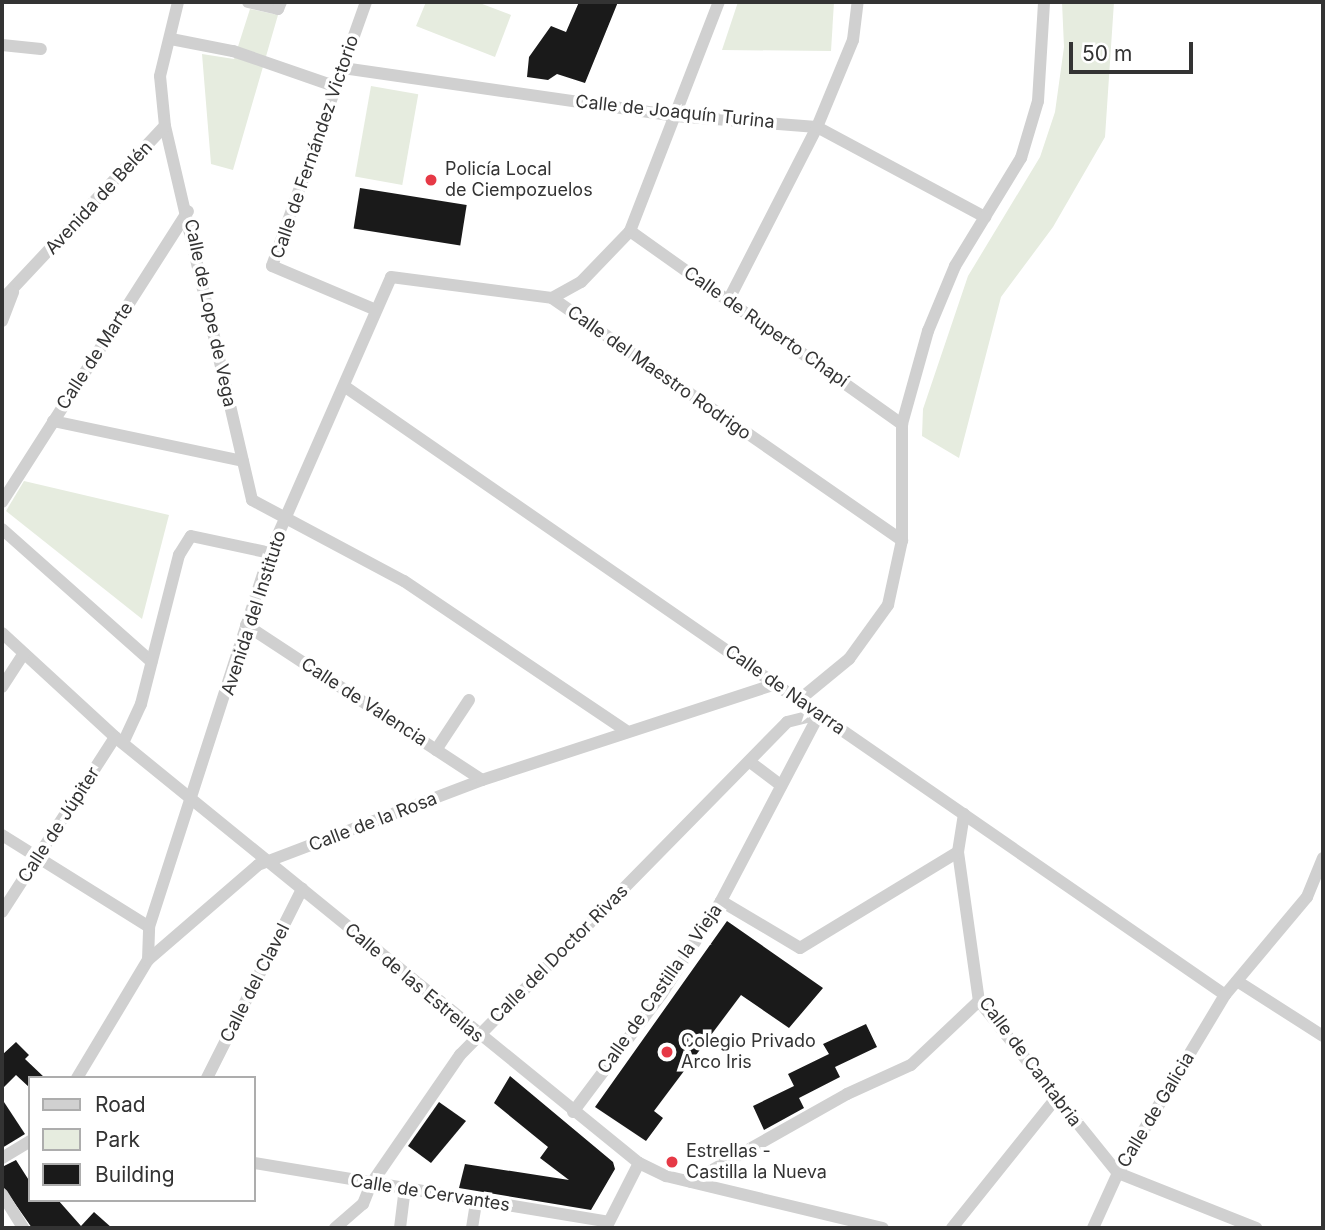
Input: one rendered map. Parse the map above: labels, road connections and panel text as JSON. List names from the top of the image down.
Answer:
{
  "streets": {
    "street": [
      "Calle de Joaquín Turina",
      "Calle de Fernández Victorio",
      "Avenida de Belén",
      "Calle de Lope de Vega",
      "Calle de Ruperto Chapí",
      "Calle de Marte",
      "Calle del Maestro Rodrigo",
      "Avenida del Instituto",
      "Calle de Navarra",
      "Calle de Valencia",
      "Calle de la Rosa",
      "Calle de Júpiter",
      "Calle del Doctor Rivas",
      "Calle del Clavel",
      "Calle de las Estrellas",
      "Calle de Castilla la Vieja",
      "Calle de Cantabria",
      "Calle de Galicia",
      "Calle de Cervantes"
    ]
  },
  "crossings": [
    ["Calle de Joaquín Turina", "Calle de Fernández Victorio"],
    ["Calle de Fernández Victorio", "Avenida del Instituto"],
    ["Avenida de Belén", "Calle de Lope de Vega"],
    ["Calle de Lope de Vega", "Calle de Marte"],
    ["Calle de Lope de Vega", "Avenida del Instituto"],
    ["Calle del Maestro Rodrigo", "Avenida del Instituto"],
    ["Avenida del Instituto", "Calle de Navarra"],
    ["Avenida del Instituto", "Calle de Valencia"],
    ["Avenida del Instituto", "Calle de la Rosa"],
    ["Avenida del Instituto", "Calle de Júpiter"],
    ["Avenida del Instituto", "Calle de las Estrellas"],
    ["Calle de Navarra", "Calle de la Rosa"],
    ["Calle de Navarra", "Calle del Doctor Rivas"],
    ["Calle de Navarra", "Calle de Castilla la Vieja"],
    ["Calle de Navarra", "Calle de Cantabria"],
    ["Calle de Navarra", "Calle de Galicia"],
    ["Calle de Valencia", "Calle de la Rosa"],
    ["Calle de la Rosa", "Calle de las Estrellas"],
    ["Calle de Júpiter", "Calle de las Estrellas"],
    ["Calle del Doctor Rivas", "Calle de las Estrellas"],
    ["Calle del Doctor Rivas", "Calle de Castilla la Vieja"],
    ["Calle del Doctor Rivas", "Calle de Cervantes"],
    ["Calle del Clavel", "Calle de las Estrellas"],
    ["Calle de las Estrellas", "Calle de Castilla la Vieja"],
    ["Calle de Cantabria", "Calle de Galicia"]
  ],
  "places": ["Policía Local de Ciempozuelos", "Colegio Privado Arco Iris", "Estrellas - Castilla la Nueva"],
  "legend": ["Road", "Park", "Building"],
  "scale_bar": "50 m"
}
